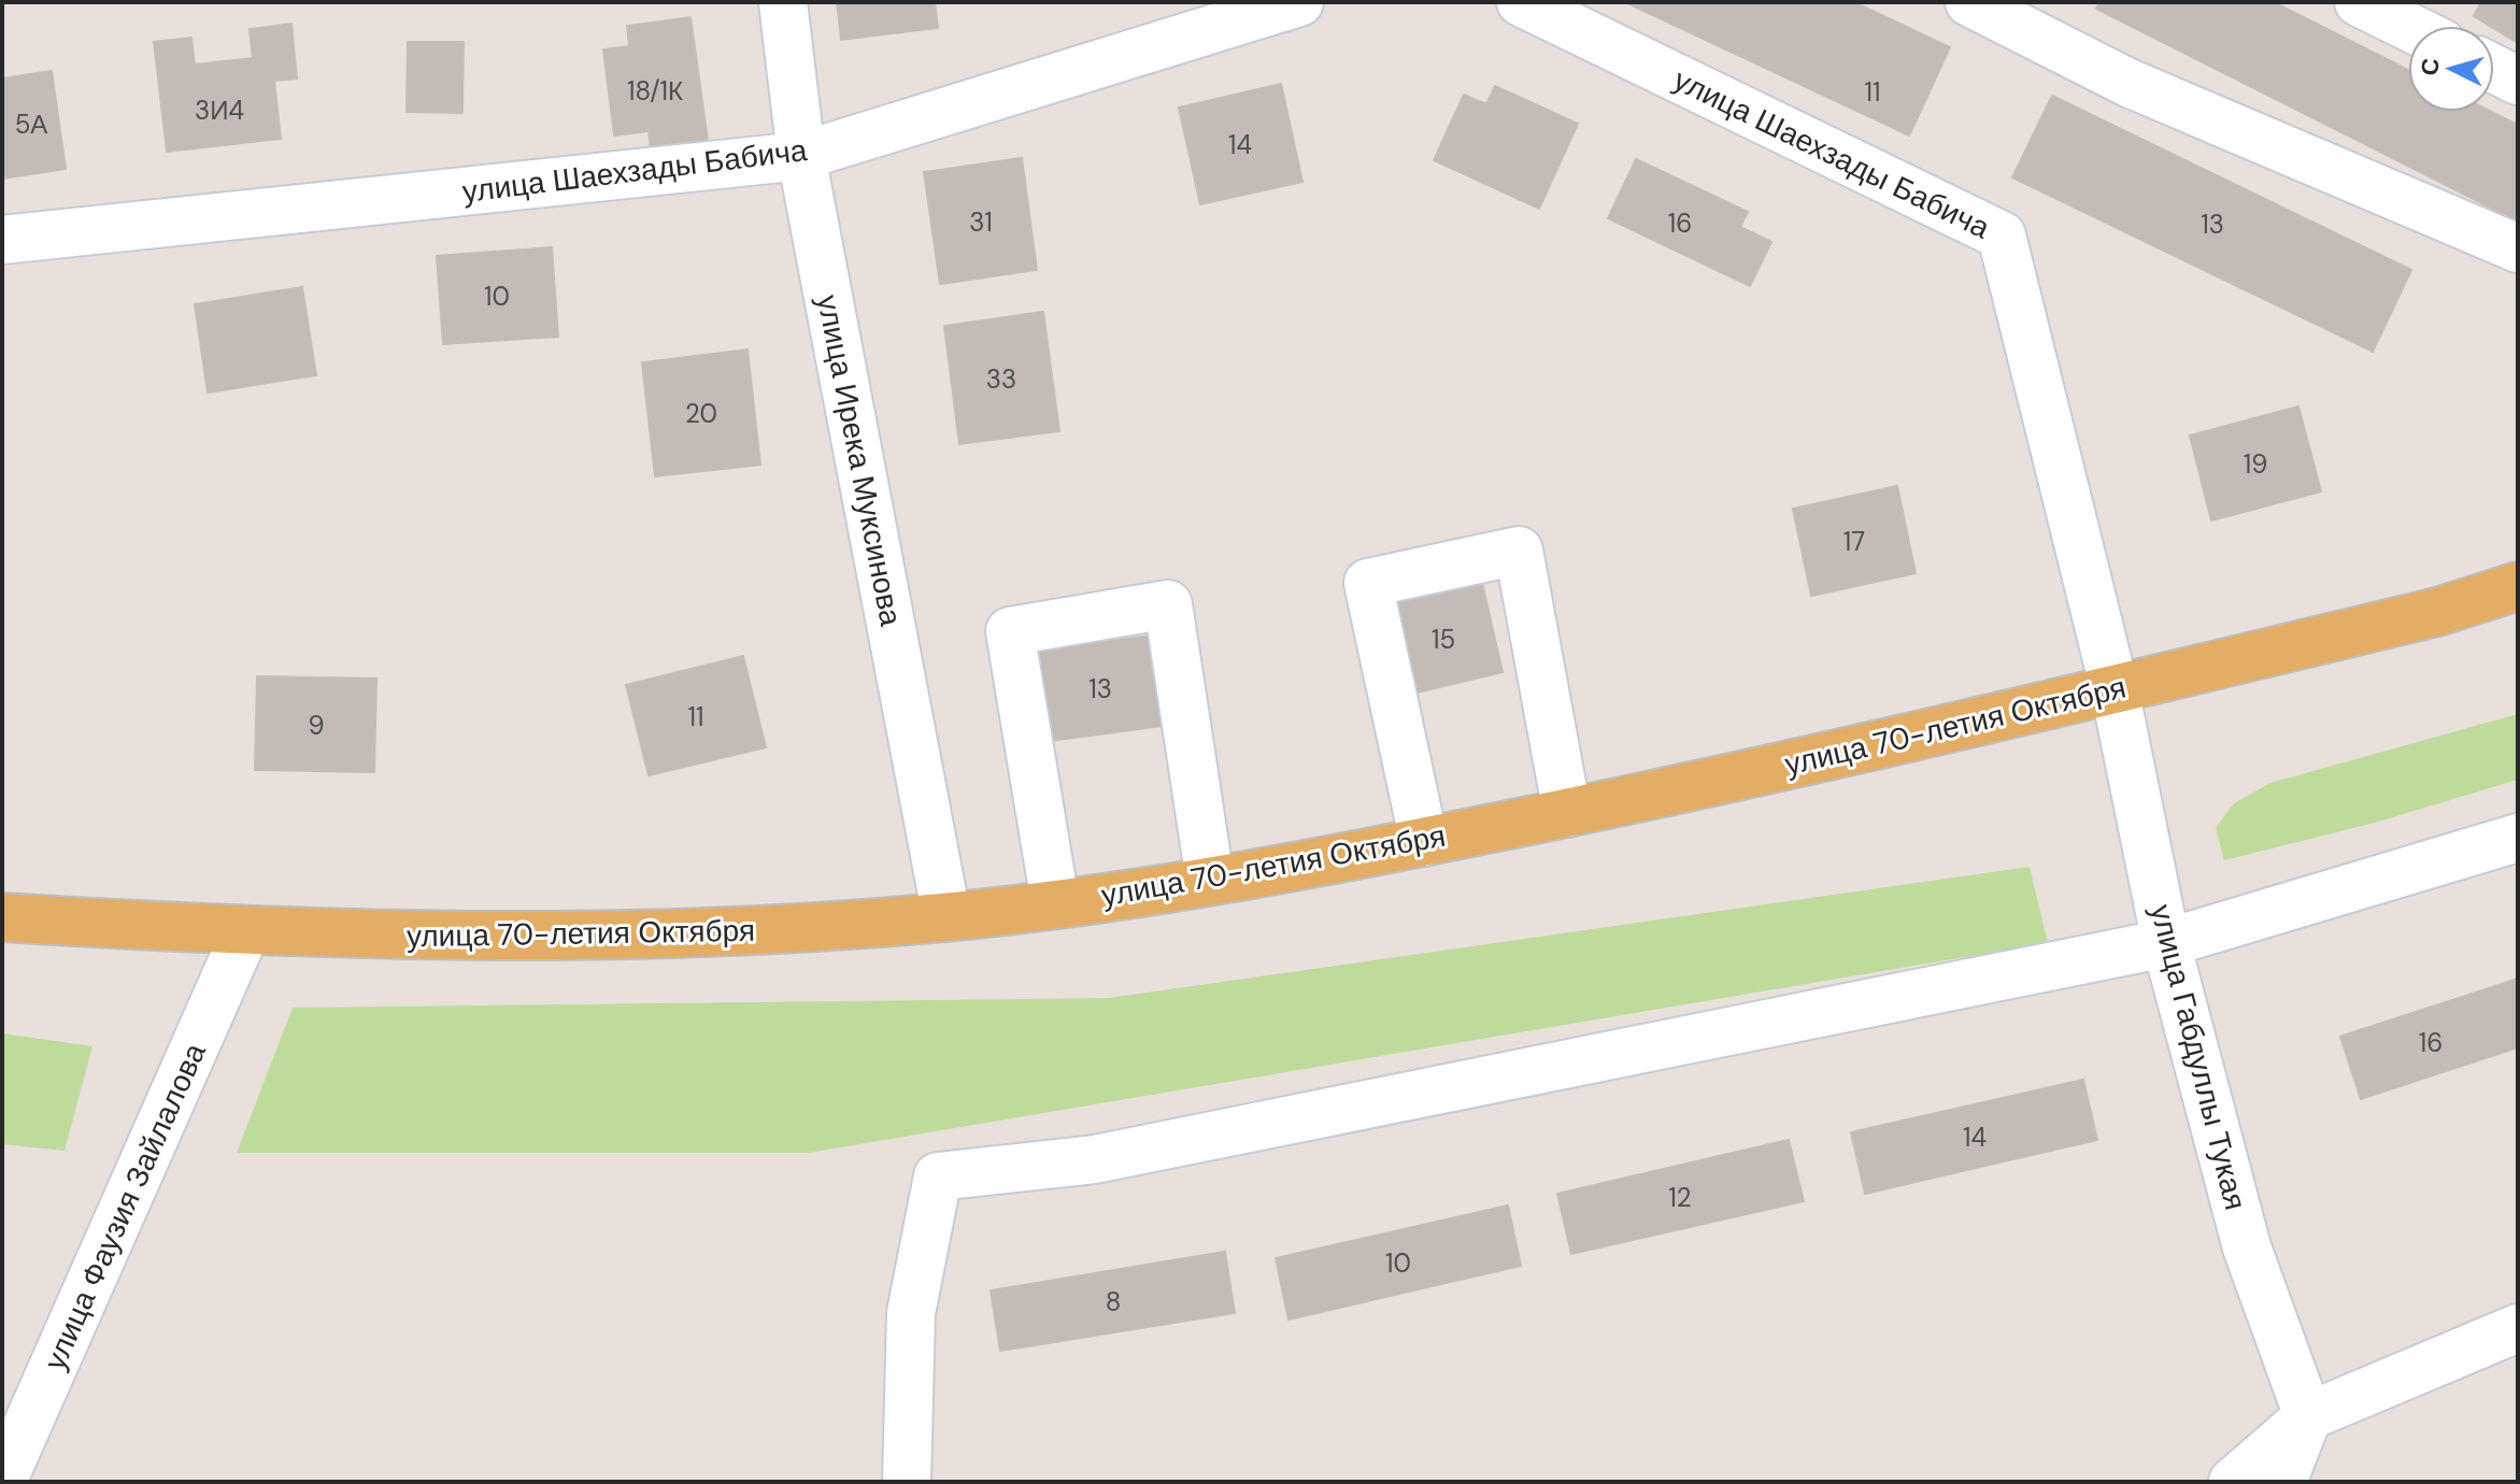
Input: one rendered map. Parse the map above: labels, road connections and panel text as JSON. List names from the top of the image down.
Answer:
{
  "streets": {
    "main road": ["улица 70-летия Октября"],
    "street": [
      "улица Шаехзады Бабича",
      "улица Ирека Муксинова",
      "улица Габдуллы Тукая",
      "улица Фаузия Зайлалова"
    ]
  },
  "crossings": [
    ["улица Шаехзады Бабича", "улица Ирека Муксинова"],
    ["улица Шаехзады Бабича", "улица 70-летия Октября"],
    ["улица Шаехзады Бабича", "улица Габдуллы Тукая"],
    ["улица Ирека Муксинова", "улица 70-летия Октября"],
    ["улица 70-летия Октября", "улица Габдуллы Тукая"],
    ["улица 70-летия Октября", "улица Фаузия Зайлалова"]
  ],
  "house_numbers": [
    "18/1К",
    "11",
    "3И4",
    "5А",
    "14",
    "31",
    "16",
    "13",
    "10",
    "33",
    "20",
    "19",
    "17",
    "15",
    "13",
    "11",
    "9",
    "16",
    "14",
    "12",
    "10",
    "8"
  ],
  "north": "left"
}
